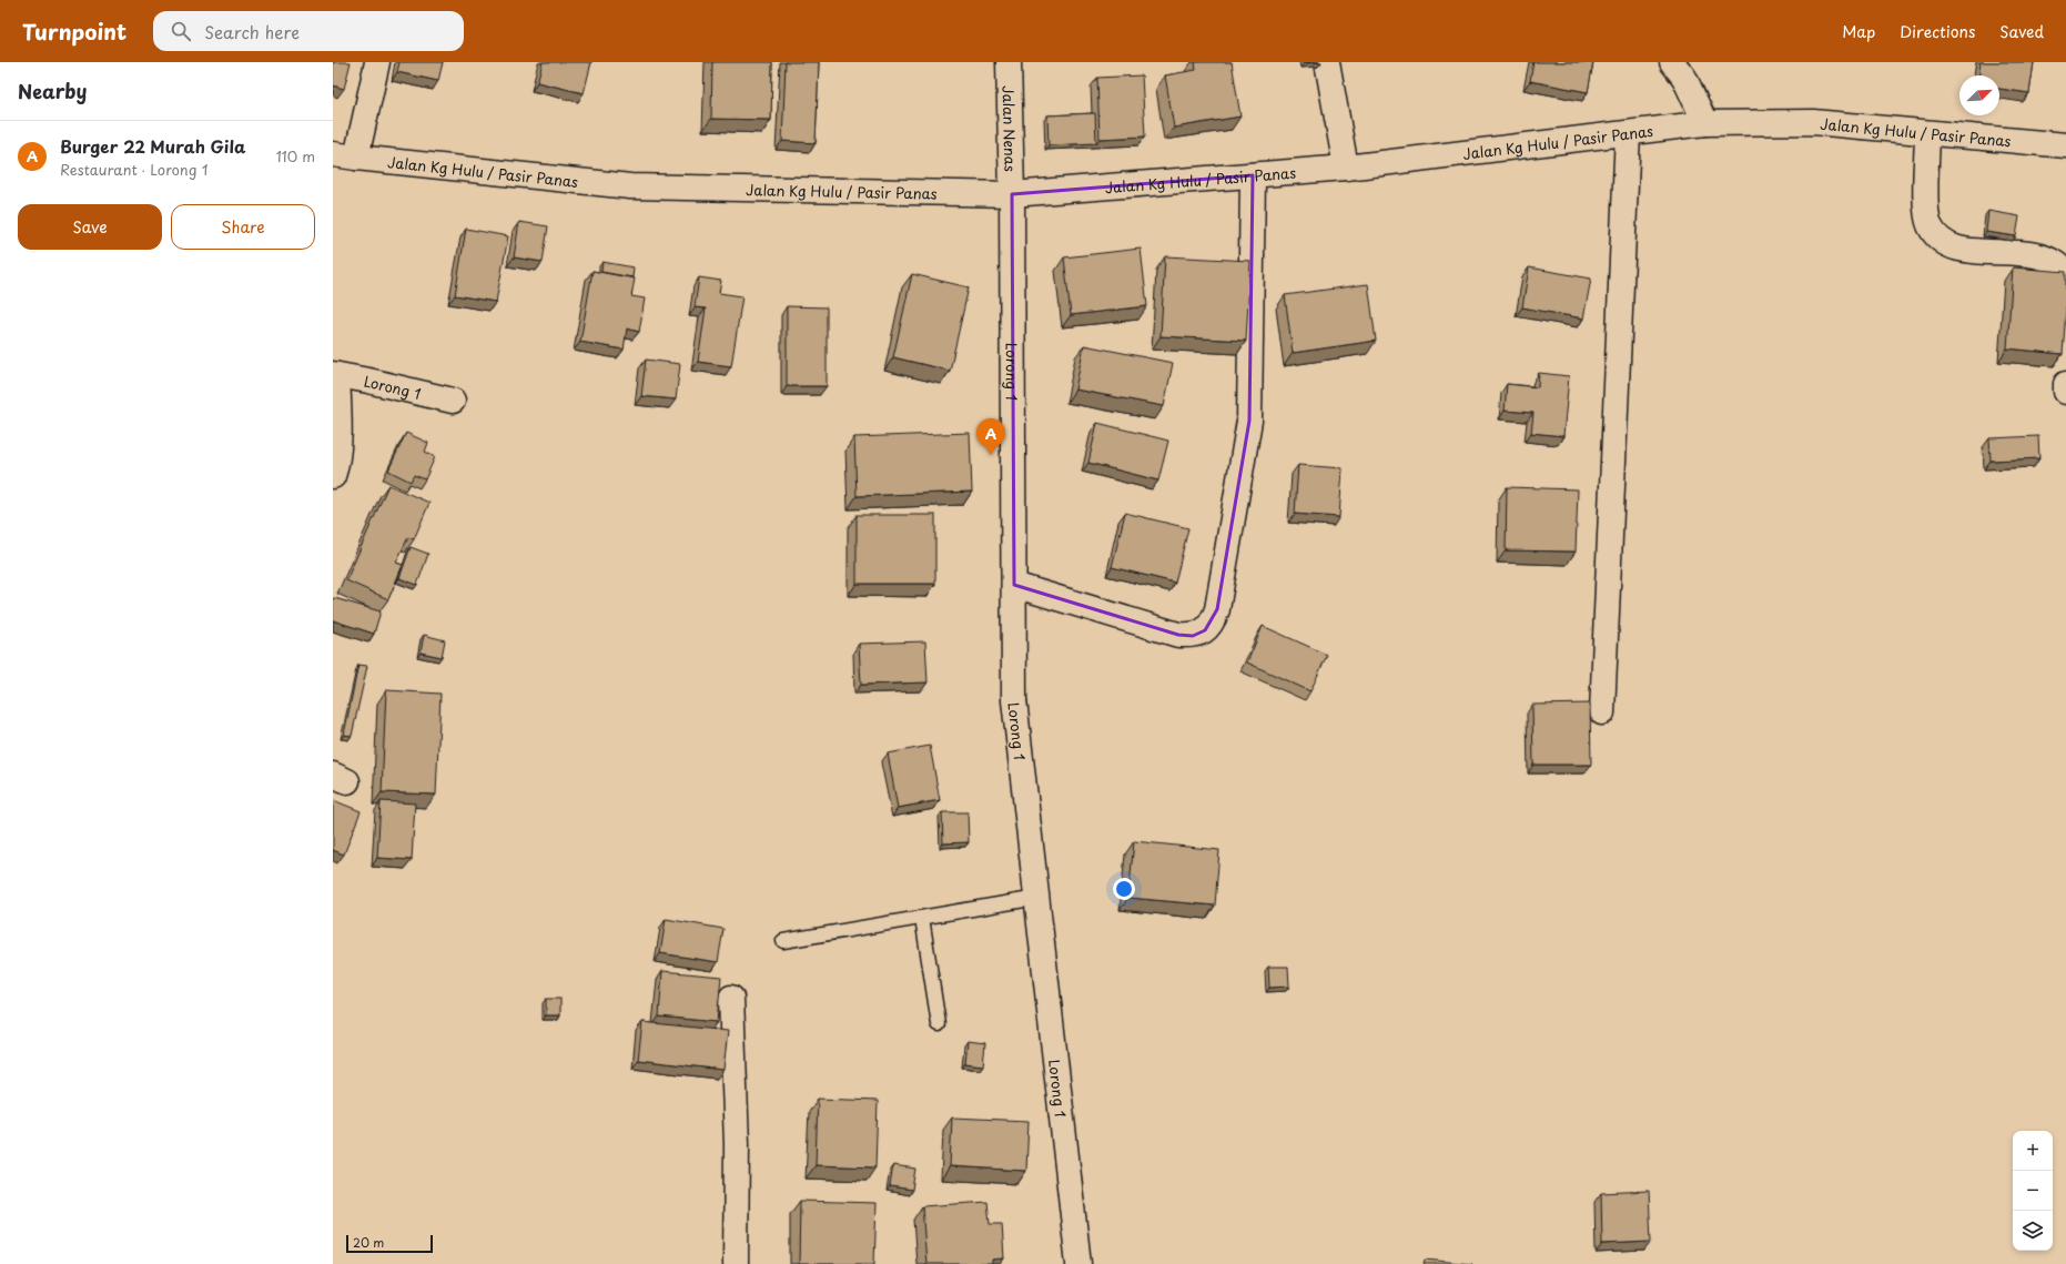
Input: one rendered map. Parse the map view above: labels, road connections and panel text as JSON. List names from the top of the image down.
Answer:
{
  "streets": {
    "street": ["Jalan Nenas", "Jalan Kg Hulu / Pasir Panas", "Lorong 1"]
  },
  "crossings": [
    ["Jalan Nenas", "Jalan Kg Hulu / Pasir Panas"],
    ["Jalan Nenas", "Lorong 1"],
    ["Jalan Kg Hulu / Pasir Panas", "Lorong 1"]
  ],
  "scale_bar": "20 m",
  "north": "top right",
  "page": {
    "header": "Turnpoint",
    "search": "Search here",
    "nav": ["Map", "Directions", "Saved"],
    "heading": "Nearby",
    "list": [
      {
        "mark": "A",
        "name": "Burger 22 Murah Gila",
        "note": "Restaurant · Lorong 1",
        "value": "110 m"
      }
    ],
    "buttons": ["Save", "Share"],
    "pins": "A",
    "map_buttons": ["+", "−"],
    "scale": "20 m"
  }
}
